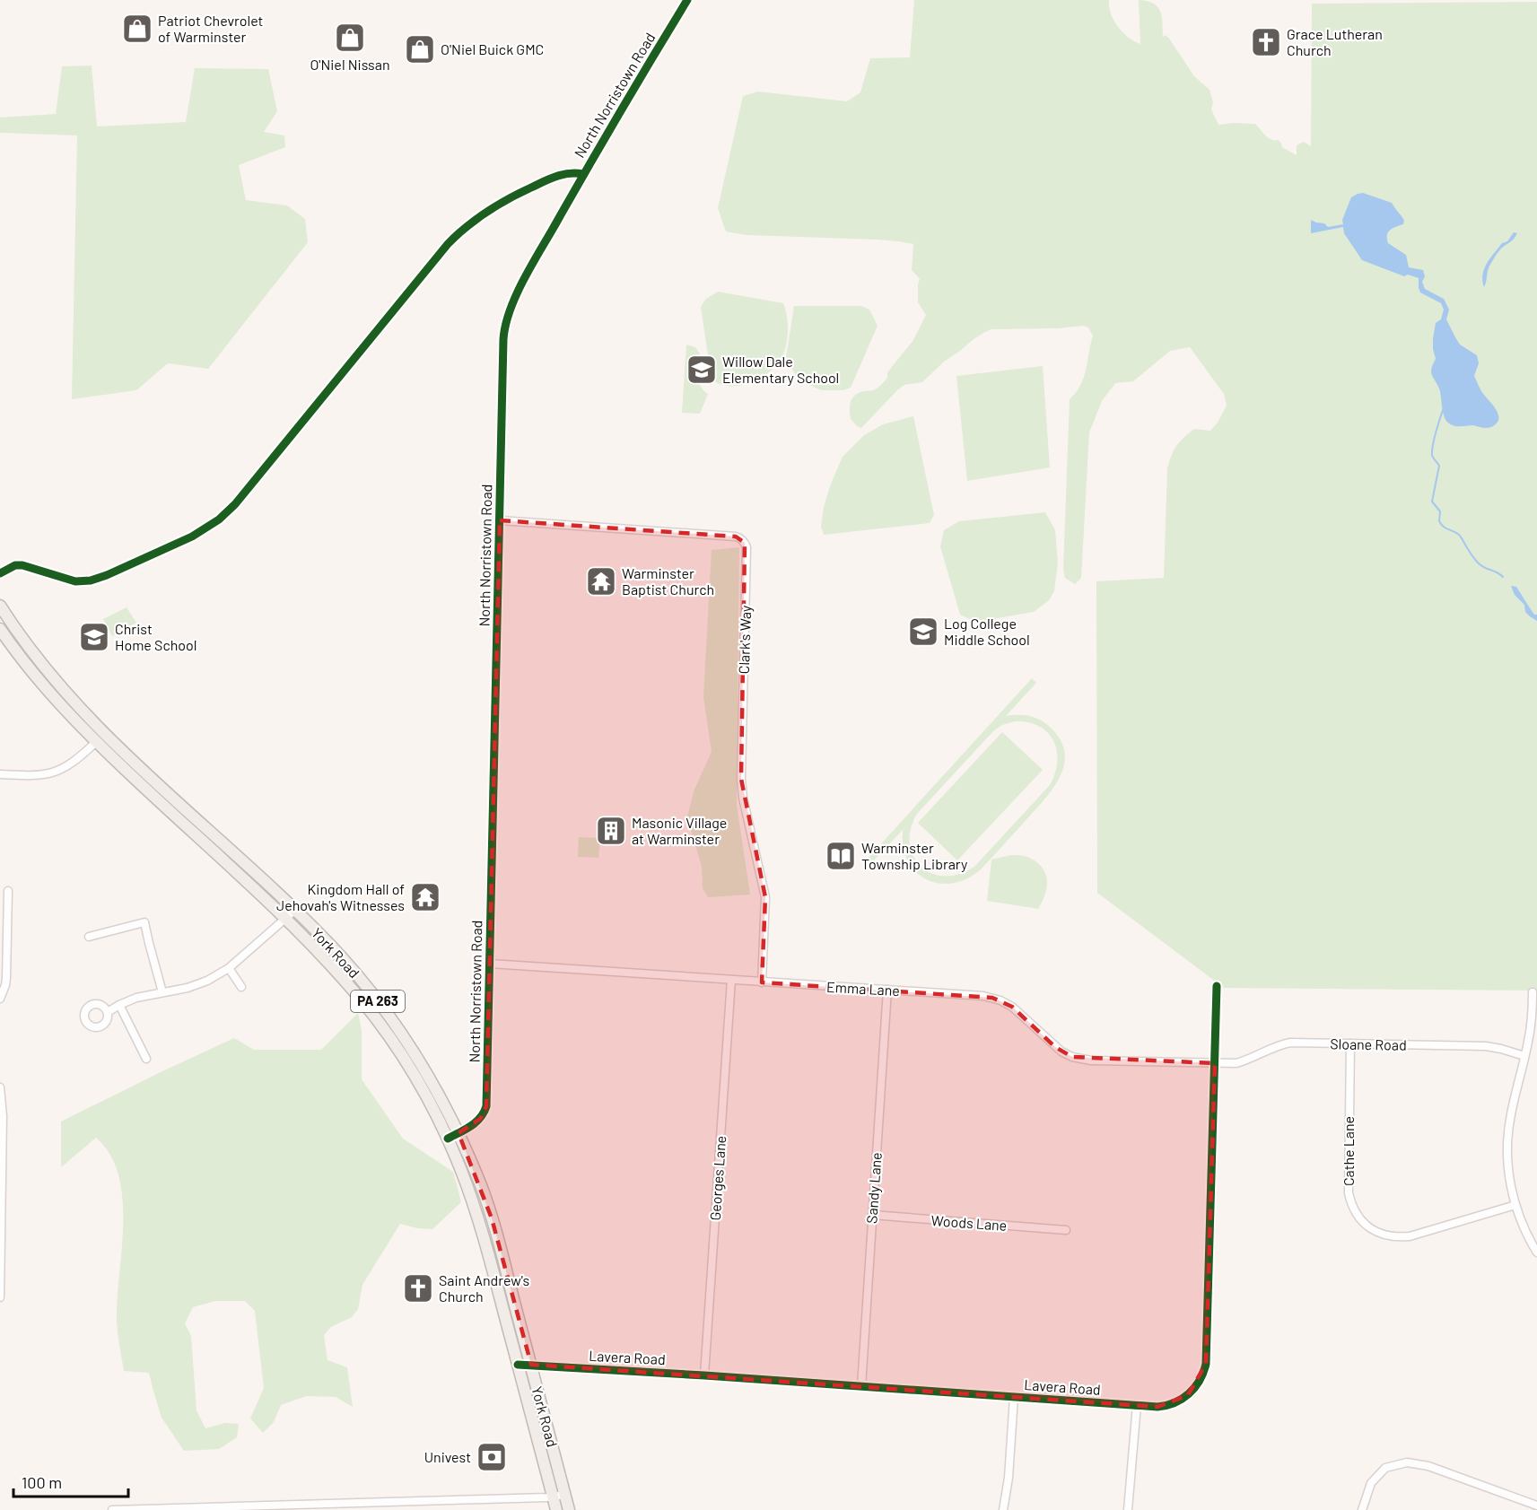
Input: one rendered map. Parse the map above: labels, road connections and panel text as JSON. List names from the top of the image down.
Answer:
{
  "streets": {
    "highway": ["York Road", "PA 263"],
    "street": [
      "North Norristown Road",
      "Clark's Way",
      "Emma Lane",
      "Sloane Road",
      "Cathe Lane",
      "Georges Lane",
      "Sandy Lane",
      "Woods Lane",
      "Lavera Road"
    ]
  },
  "crossings": [
    ["North Norristown Road", "Clark's Way"],
    ["North Norristown Road", "York Road"],
    ["North Norristown Road", "Emma Lane"],
    ["Clark's Way", "Emma Lane"],
    ["York Road", "Lavera Road"],
    ["Emma Lane", "Sloane Road"],
    ["Emma Lane", "Georges Lane"],
    ["Emma Lane", "Sandy Lane"],
    ["Emma Lane", "Lavera Road"],
    ["Sloane Road", "Cathe Lane"],
    ["Sloane Road", "Lavera Road"],
    ["Georges Lane", "Lavera Road"],
    ["Sandy Lane", "Woods Lane"],
    ["Sandy Lane", "Lavera Road"]
  ],
  "places": {
    "shop": ["Patriot Chevrolet of Warminster", "O'Niel Nissan", "O'Niel Buick GMC"],
    "church": ["Grace Lutheran Church", "Saint Andrew's Church"],
    "school or university": ["Willow Dale Elementary School", "Log College Middle School", "Christ Home School"],
    "temple": ["Warminster Baptist Church", "Kingdom Hall of Jehovah's Witnesses"],
    "building": ["Masonic Village at Warminster"],
    "library": ["Warminster Township Library"],
    "bank": ["Univest"]
  },
  "scale_bar": "100 m"
}
